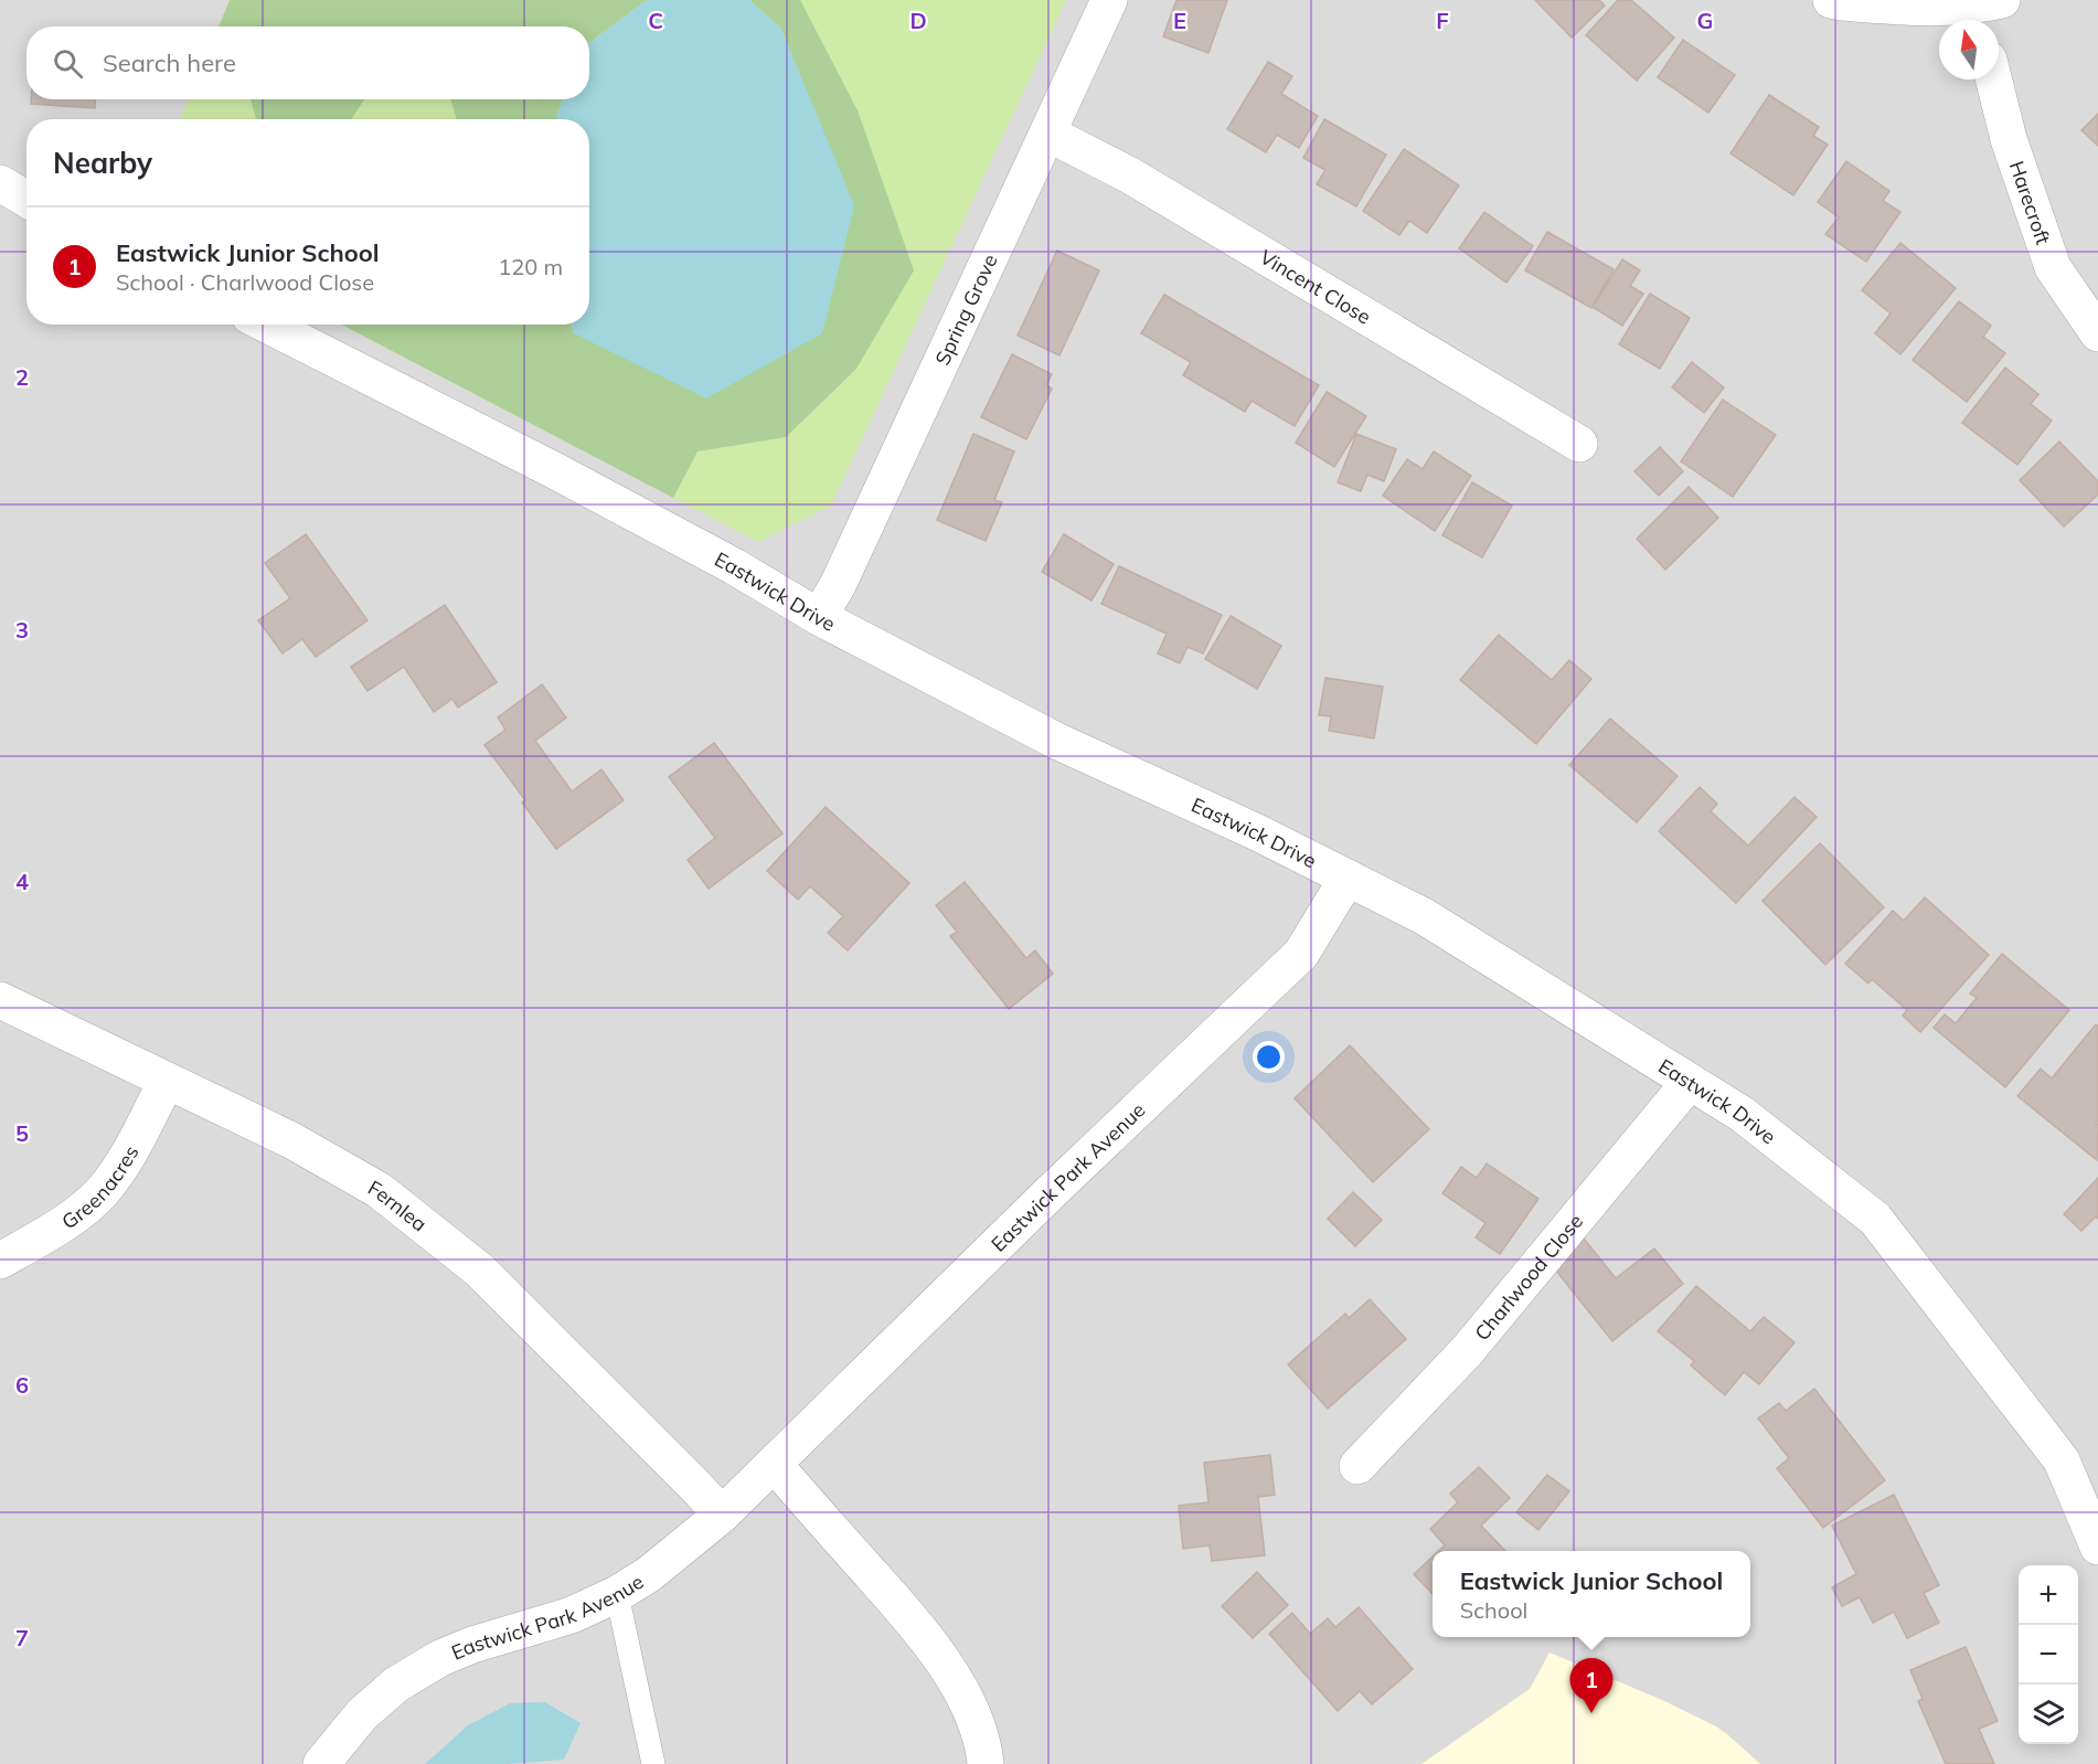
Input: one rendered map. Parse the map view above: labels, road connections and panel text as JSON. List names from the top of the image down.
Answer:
{
  "streets": {
    "street": [
      "Harecroft",
      "Vincent Close",
      "Spring Grove",
      "Eastwick Drive",
      "Eastwick Park Avenue",
      "Greenacres",
      "Fernlea",
      "Charlwood Close"
    ]
  },
  "crossings": [
    ["Vincent Close", "Spring Grove"],
    ["Spring Grove", "Eastwick Drive"],
    ["Eastwick Drive", "Eastwick Park Avenue"],
    ["Eastwick Drive", "Charlwood Close"],
    ["Eastwick Park Avenue", "Fernlea"],
    ["Greenacres", "Fernlea"]
  ],
  "north": "top",
  "page": {
    "search": "Search here",
    "heading": "Nearby",
    "list": [
      {
        "mark": "1",
        "name": "Eastwick Junior School",
        "note": "School · Charlwood Close",
        "value": "120 m"
      }
    ],
    "popup": ["Eastwick Junior School", "School"],
    "map_buttons": ["+", "−"],
    "pins": "1"
  },
  "grid": {
    "columns": [
      "C",
      "D",
      "E",
      "F",
      "G"
    ],
    "rows": [
      "2",
      "3",
      "4",
      "5",
      "6",
      "7"
    ]
  }
}
